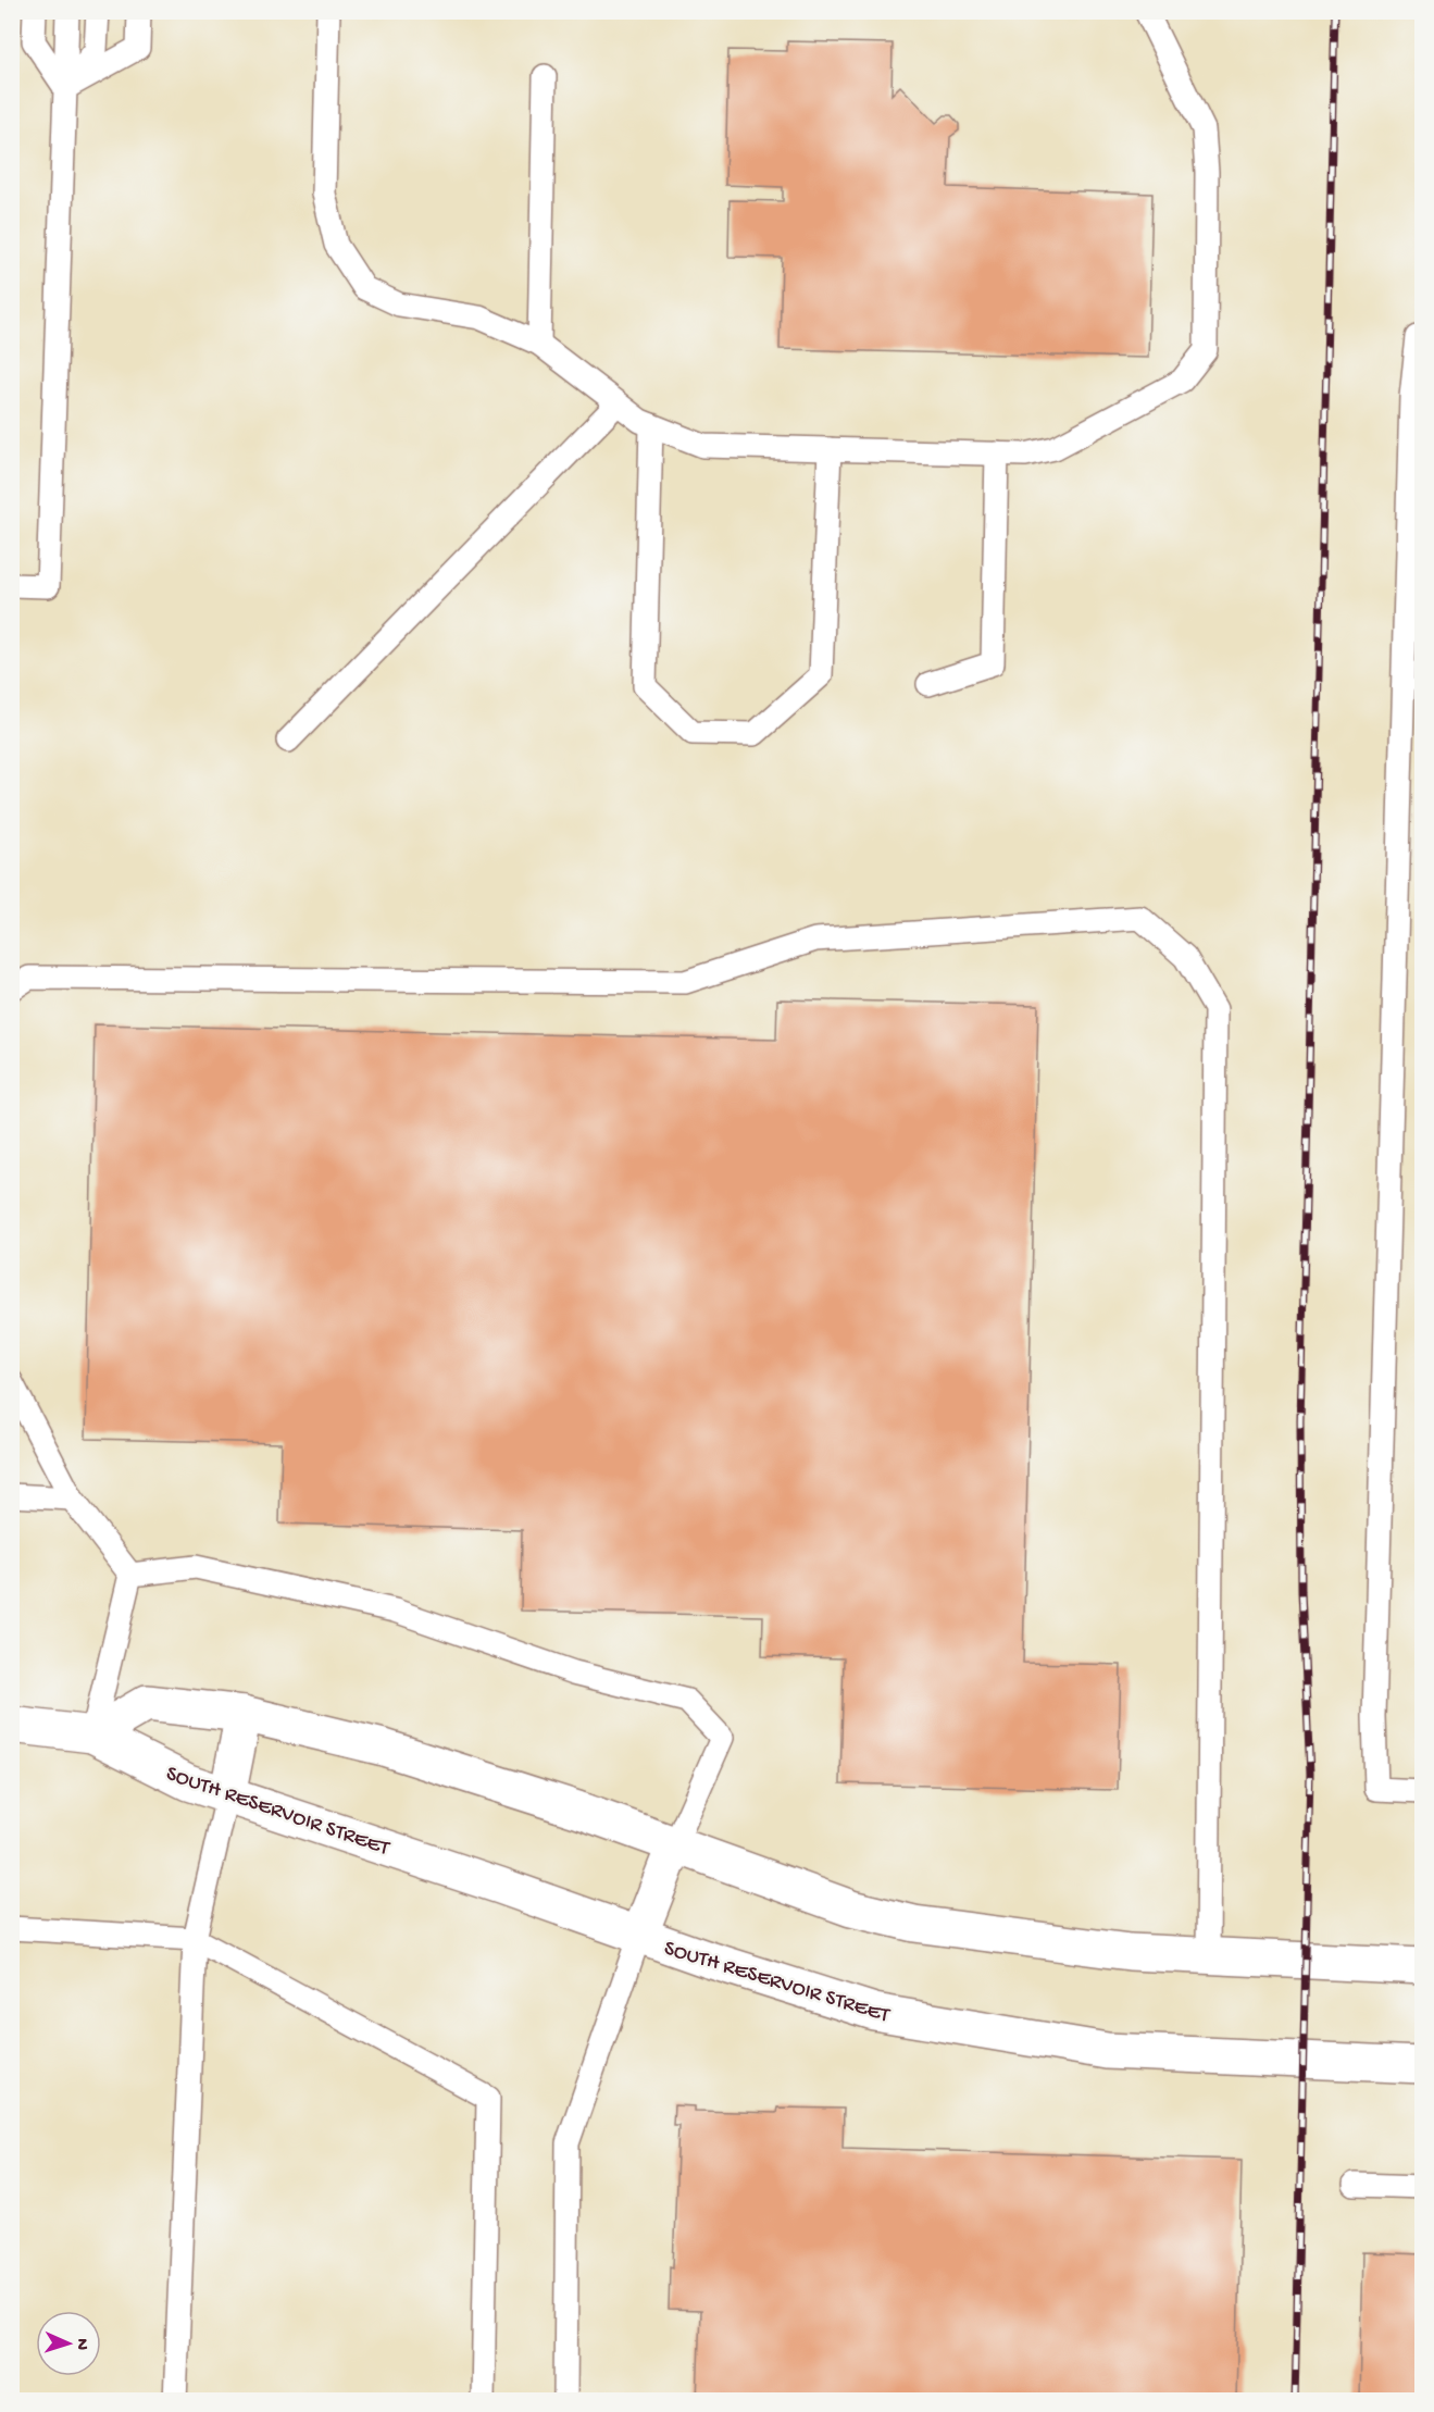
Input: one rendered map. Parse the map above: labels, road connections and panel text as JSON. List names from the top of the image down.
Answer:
{
  "streets": {
    "main road": ["SOUTH RESERVOIR STREET"]
  },
  "north": "right"
}
